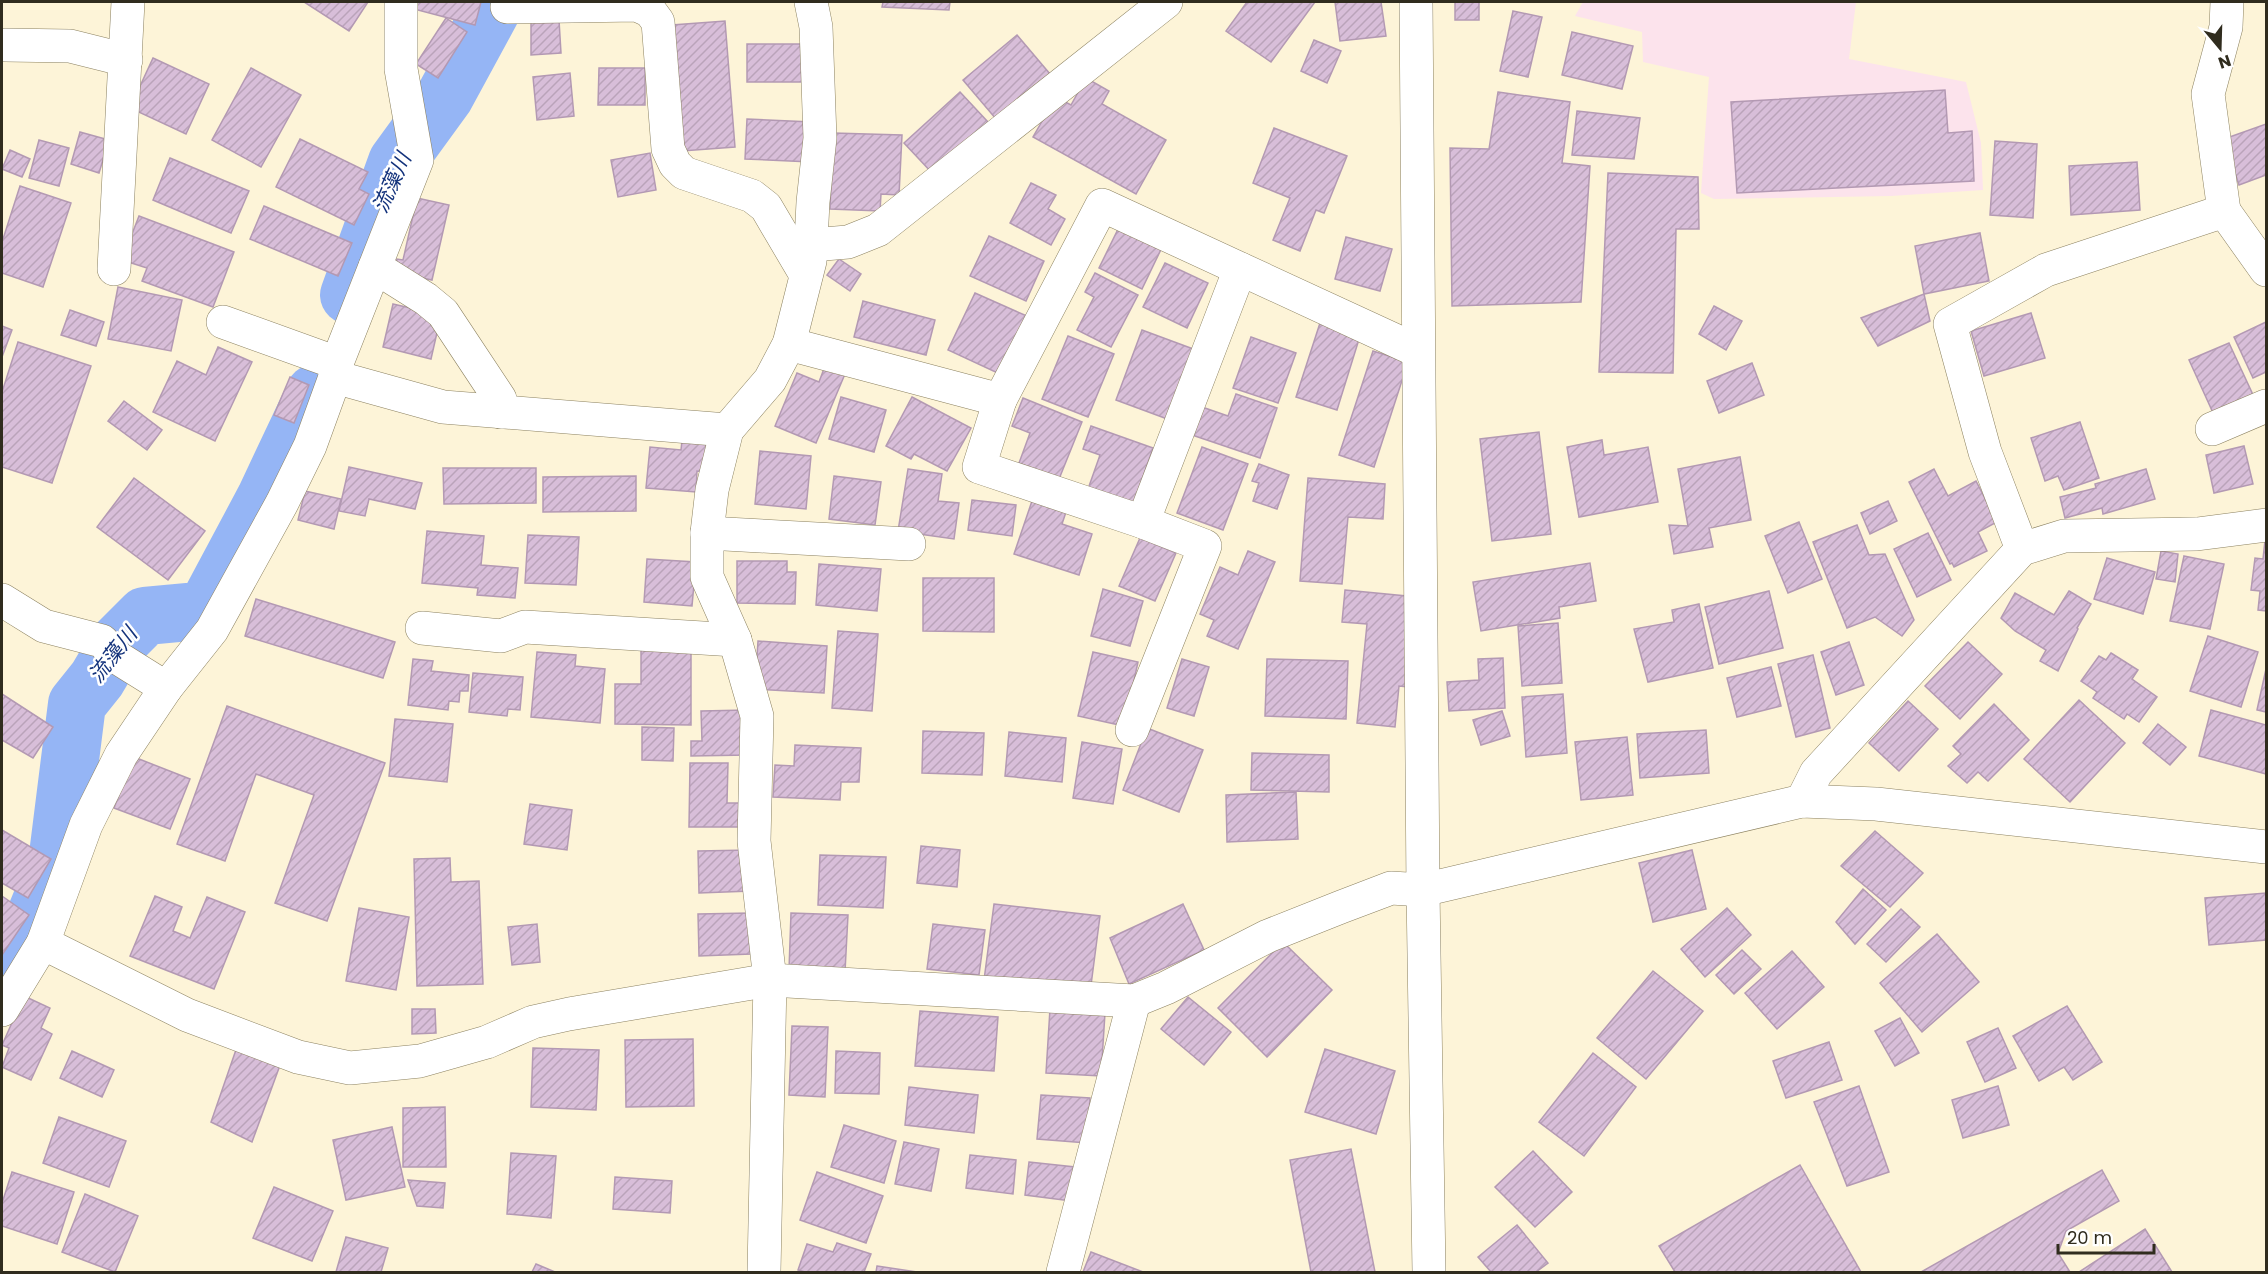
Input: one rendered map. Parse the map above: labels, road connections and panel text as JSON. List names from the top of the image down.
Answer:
{
  "water": ["流藻川"],
  "scale_bar": "20 m",
  "north": "bottom"
}
